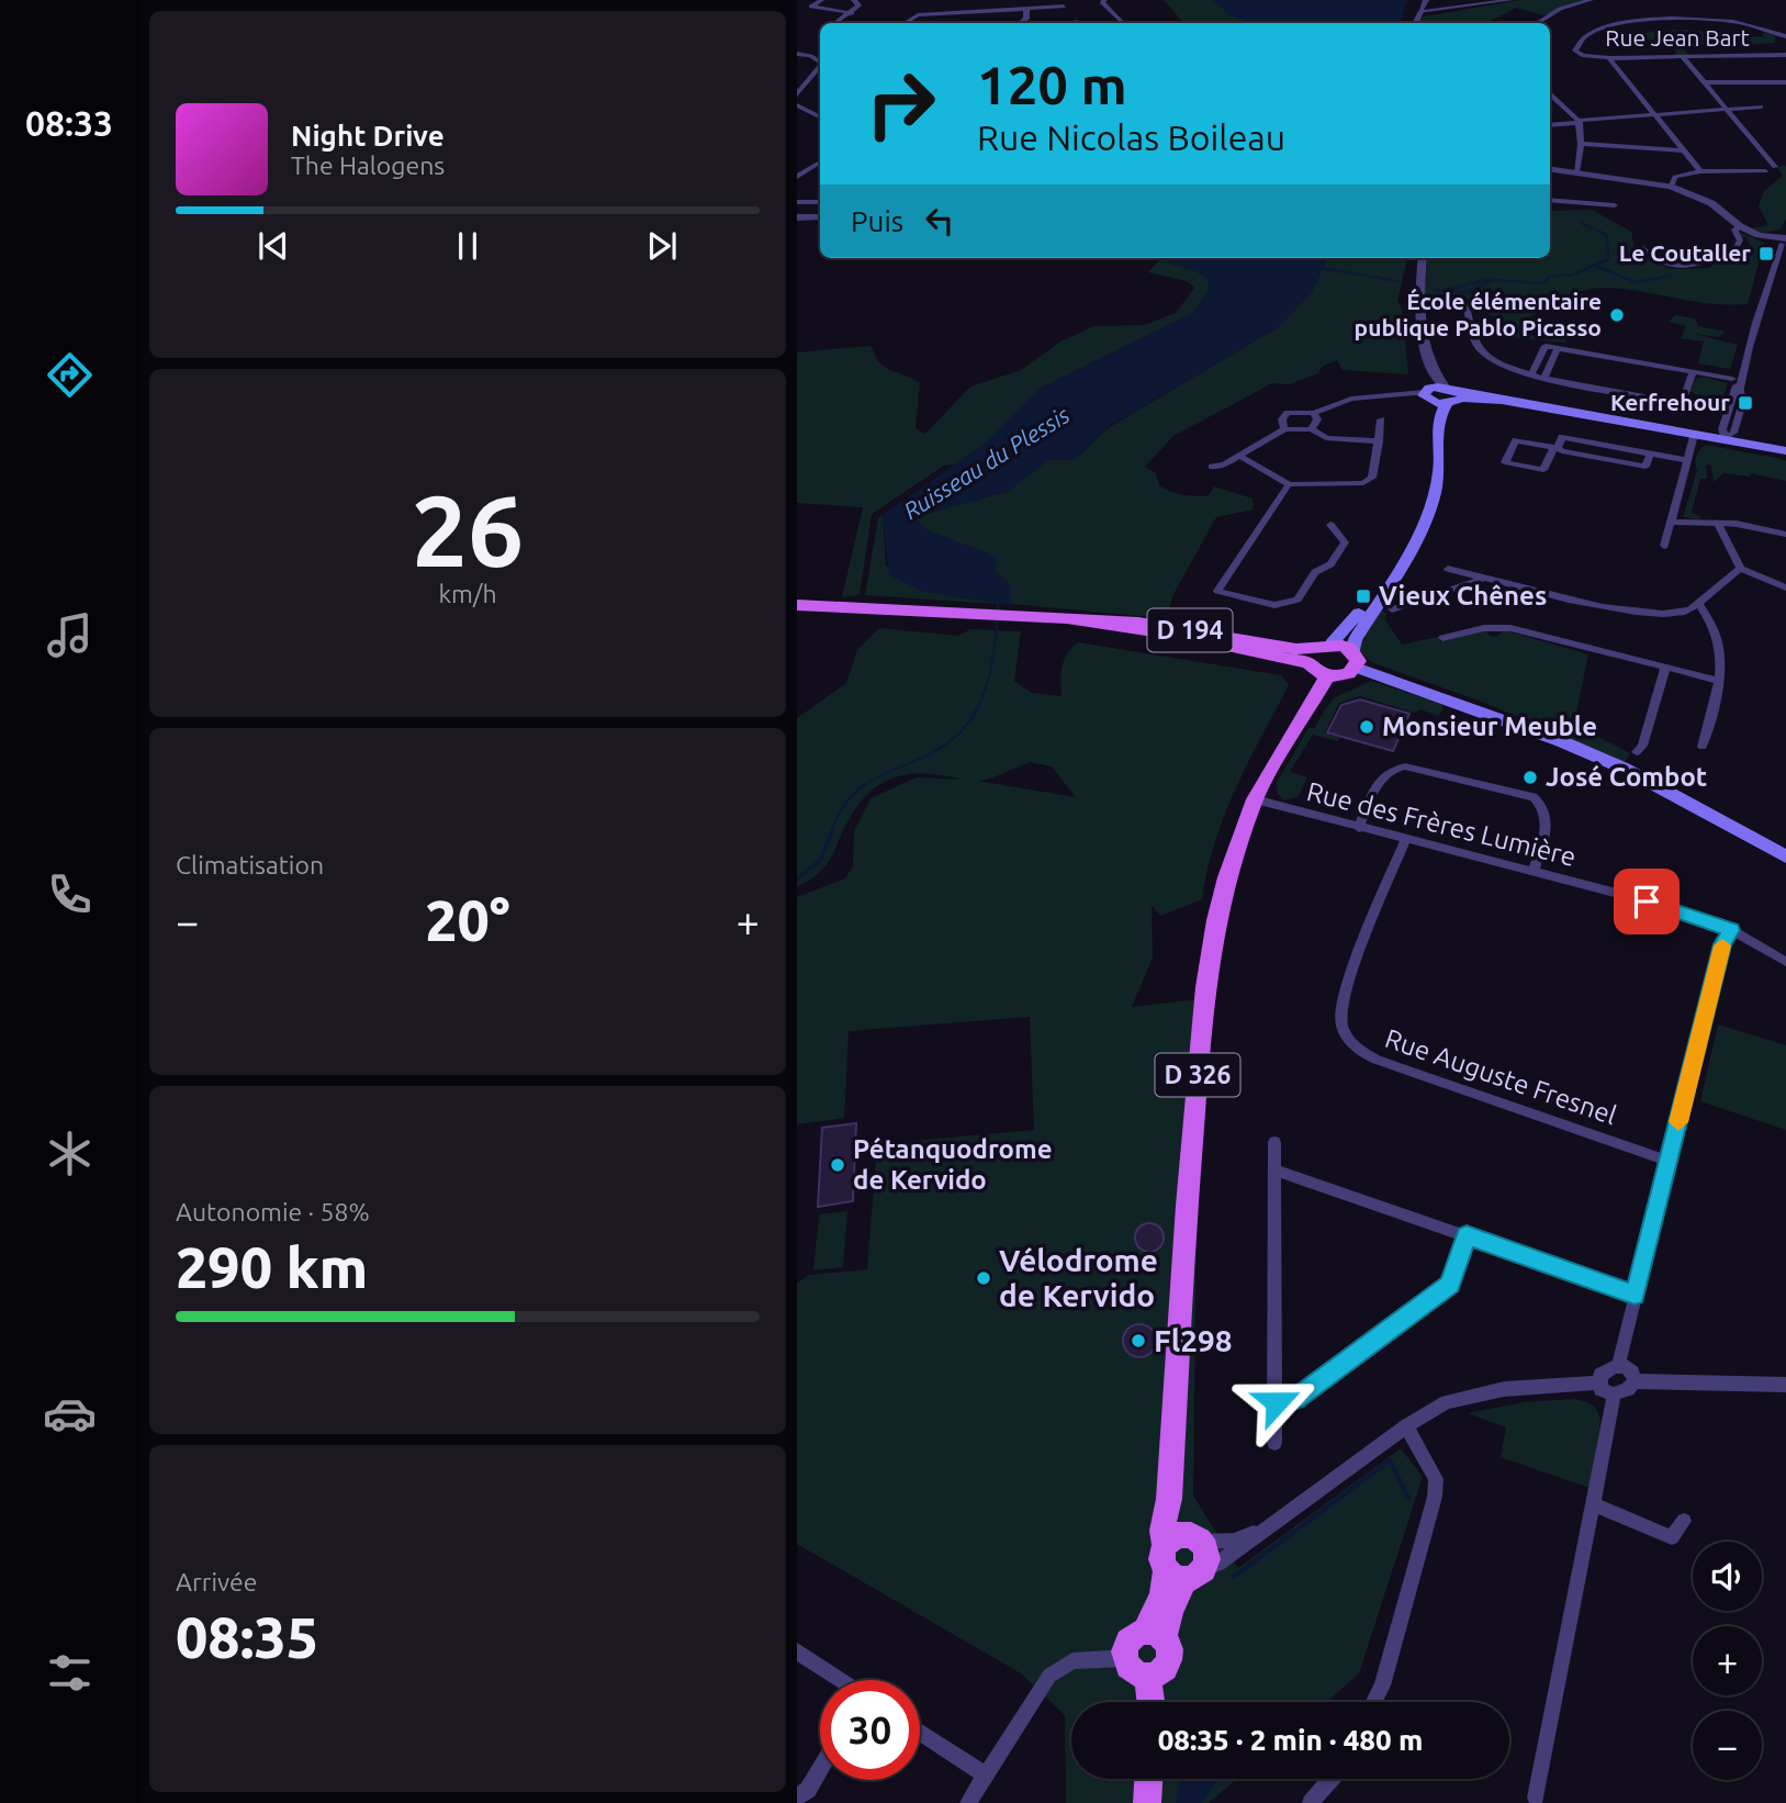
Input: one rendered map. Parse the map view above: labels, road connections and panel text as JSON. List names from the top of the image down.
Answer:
{
  "streets": {
    "main road": ["D 194", "D 326"],
    "street": ["Rue Jean Bart", "Rue des Frères Lumière", "Rue Auguste Fresnel"]
  },
  "crossings": [
    ["Rue des Frères Lumière", "D 326"],
    ["Rue des Frères Lumière", "Rue Auguste Fresnel"]
  ],
  "water": ["Ruisseau du Plessis"],
  "places": {
    "transit": ["Le Coutaller", "Kerfrehour", "Vieux Chênes"],
    "other": [
      "École élémentaire publique Pablo Picasso",
      "Monsieur Meuble",
      "José Combot",
      "Pétanquodrome de Kervido",
      "Vélodrome de Kervido",
      "Fl298"
    ]
  },
  "page": {
    "tabs": "08:33",
    "turn": ["120 m", "Rue Nicolas Boileau"],
    "song": ["Night Drive", "The Halogens"],
    "then": "Puis",
    "tile": [
      ["26", "km/h"],
      "Climatisation",
      ["Autonomie · 58%", "290 km"],
      ["Arrivée", "08:35"]
    ],
    "heat": ["−", "20°", "+"],
    "map_buttons": ["+", "−"],
    "limit": "30",
    "trip": "08:35 · 2 min · 480 m"
  }
}
